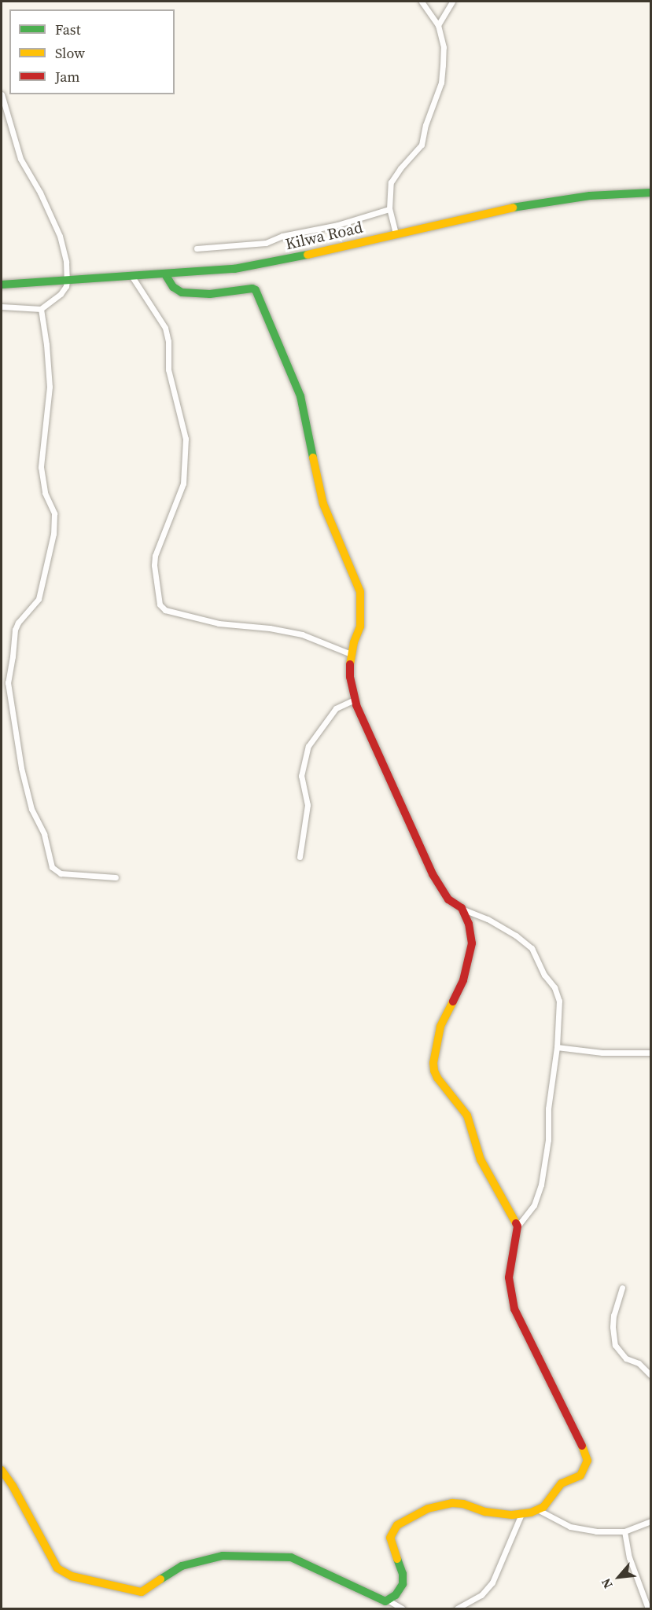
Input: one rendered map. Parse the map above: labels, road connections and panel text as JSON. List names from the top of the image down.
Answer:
{
  "streets": {
    "main road": ["Kilwa Road"]
  },
  "legend": ["Fast", "Slow", "Jam"],
  "north": "bottom left"
}
